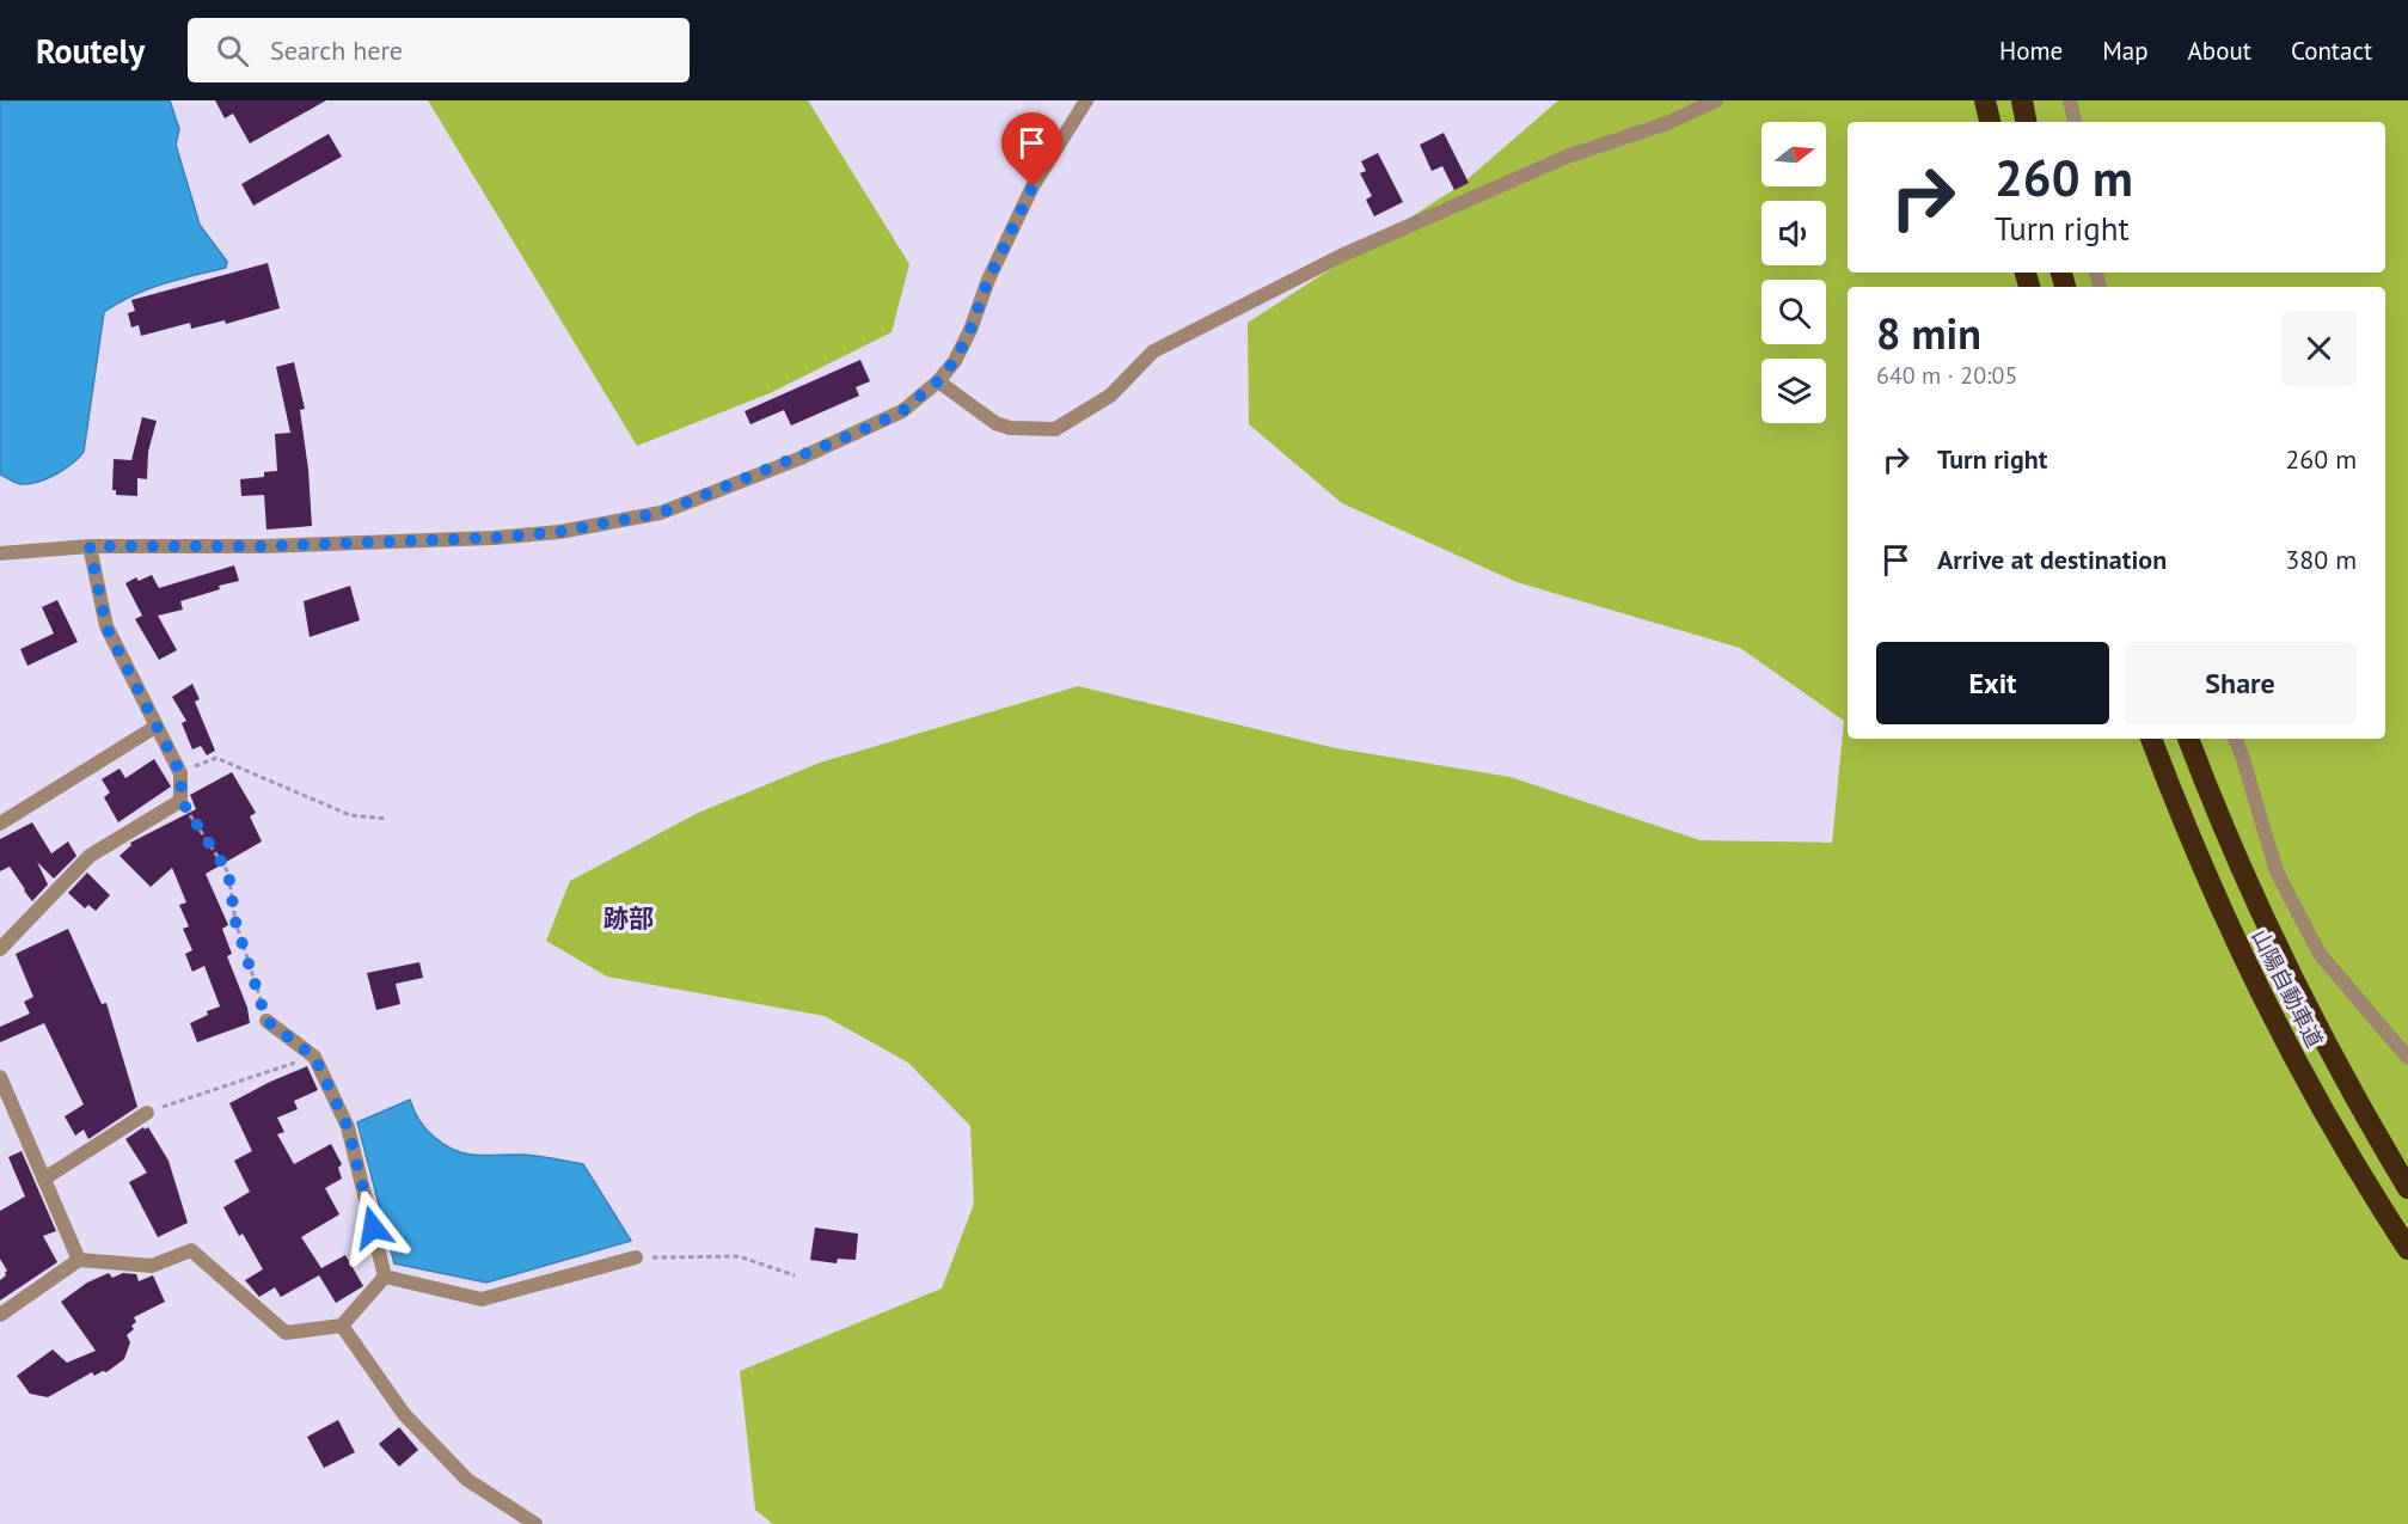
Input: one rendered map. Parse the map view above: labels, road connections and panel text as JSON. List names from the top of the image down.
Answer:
{
  "streets": {
    "highway": ["山陽自動車道"]
  },
  "districts": ["跡部"],
  "north": "right",
  "page": {
    "header": "Routely",
    "search": "Search here",
    "nav": [
      "Home",
      "Map",
      "About",
      "Contact"
    ],
    "turn": ["260 m", "Turn right"],
    "heading": ["8 min", "640 m · 20:05"],
    "list": [
      {
        "name": "Turn right",
        "value": "260 m"
      },
      {
        "name": "Arrive at destination",
        "value": "380 m"
      }
    ],
    "buttons": ["Exit", "Share"]
  }
}
